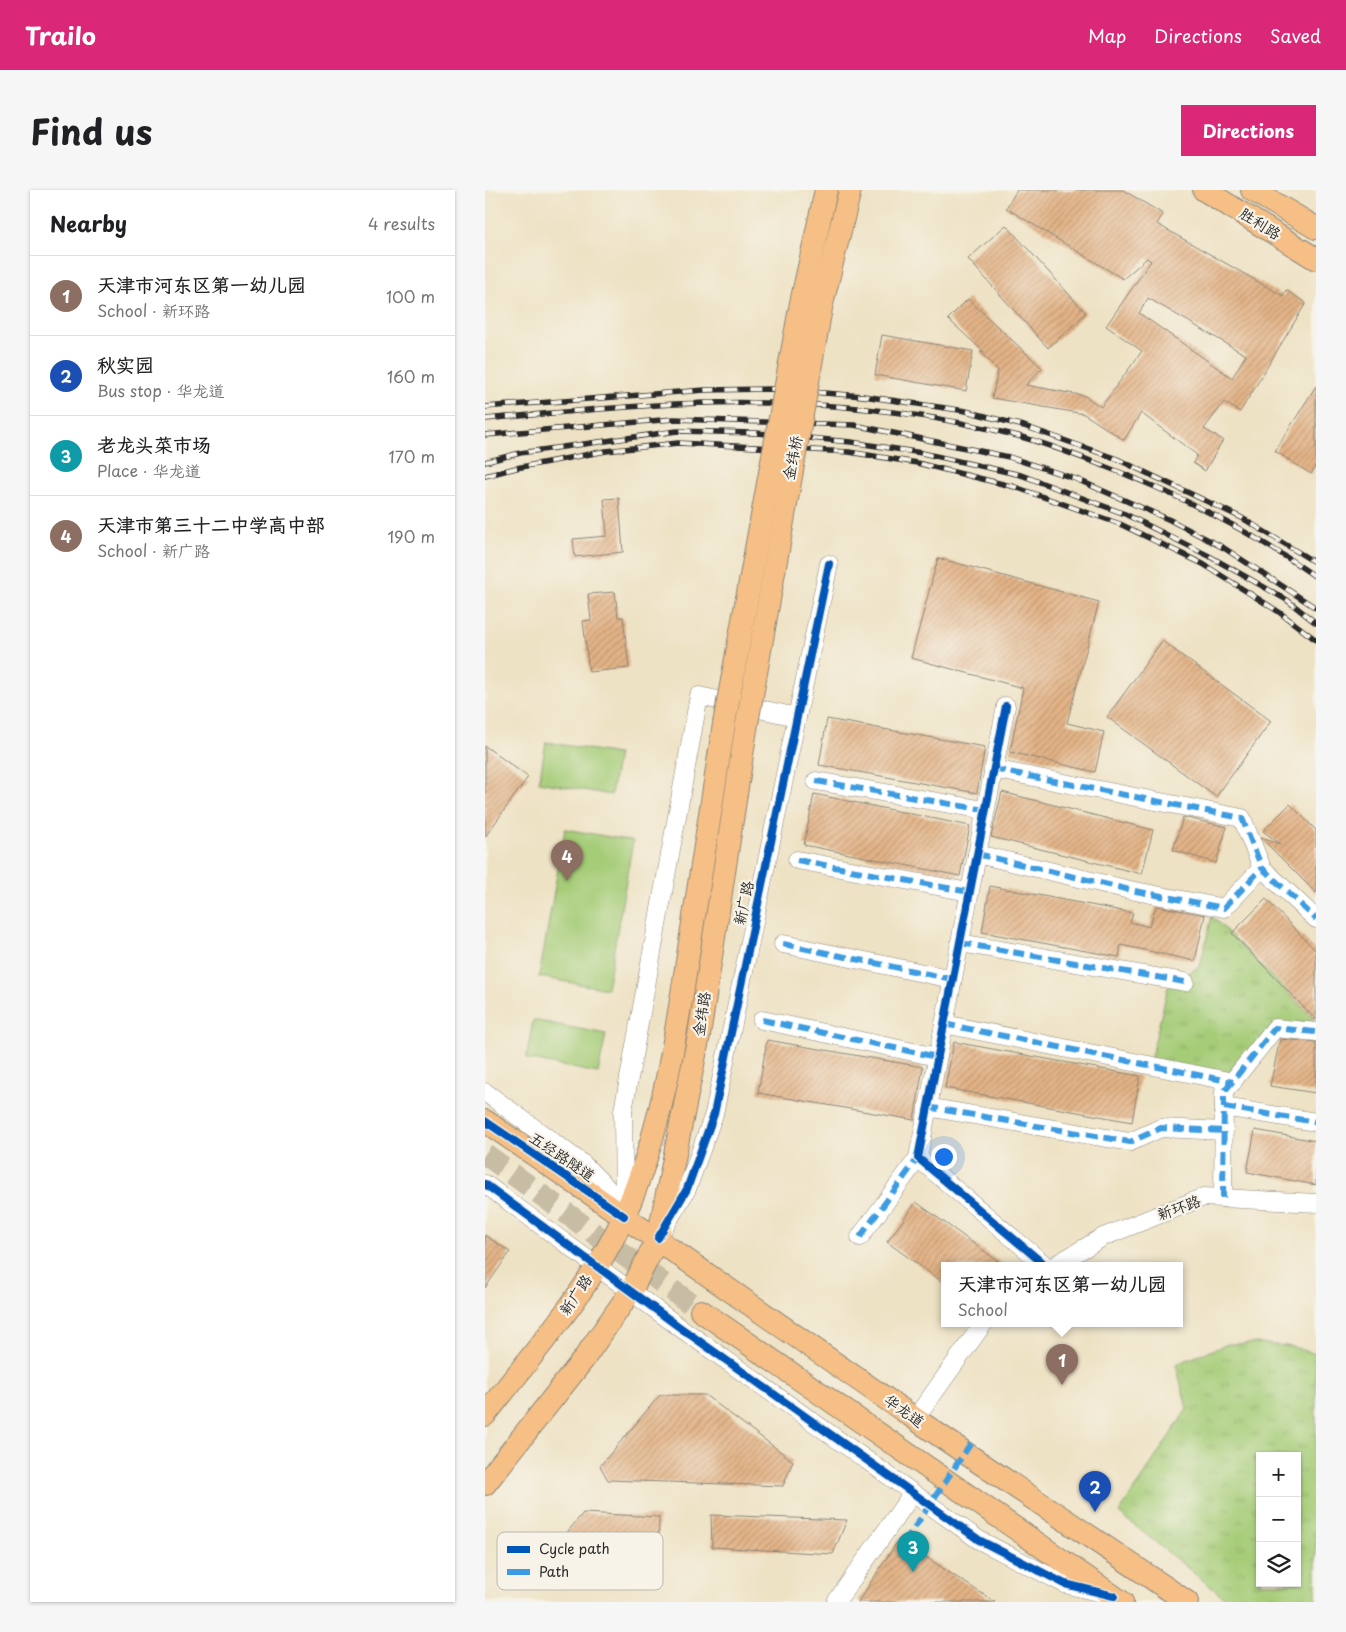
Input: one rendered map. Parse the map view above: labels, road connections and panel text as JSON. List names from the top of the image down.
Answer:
{
  "streets": {
    "main road": [
      "胜利路",
      "金纬桥",
      "新广路",
      "金纬路",
      "五经路隧道",
      "华龙道"
    ],
    "street": ["新环路"]
  },
  "crossings": [
    ["金纬桥", "金纬路"],
    ["新广路", "金纬路"],
    ["新广路", "五经路隧道"],
    ["新广路", "华龙道"],
    ["金纬路", "五经路隧道"],
    ["金纬路", "华龙道"],
    ["五经路隧道", "华龙道"]
  ],
  "legend": ["Cycle path", "Path"],
  "page": {
    "header": "Trailo",
    "nav": ["Map", "Directions", "Saved"],
    "title": "Find us",
    "buttons": "Directions",
    "heading": ["Nearby", "4 results"],
    "list": [
      {
        "mark": "1",
        "name": "天津市河东区第一幼儿园",
        "note": "School · 新环路",
        "value": "100 m"
      },
      {
        "mark": "2",
        "name": "秋实园",
        "note": "Bus stop · 华龙道",
        "value": "160 m"
      },
      {
        "mark": "3",
        "name": "老龙头菜市场",
        "note": "Place · 华龙道",
        "value": "170 m"
      },
      {
        "mark": "4",
        "name": "天津市第三十二中学高中部",
        "note": "School · 新广路",
        "value": "190 m"
      }
    ],
    "pins": [
      "4",
      "1",
      "2",
      "3"
    ],
    "popup": ["天津市河东区第一幼儿园", "School"],
    "map_buttons": ["+", "−"]
  }
}
